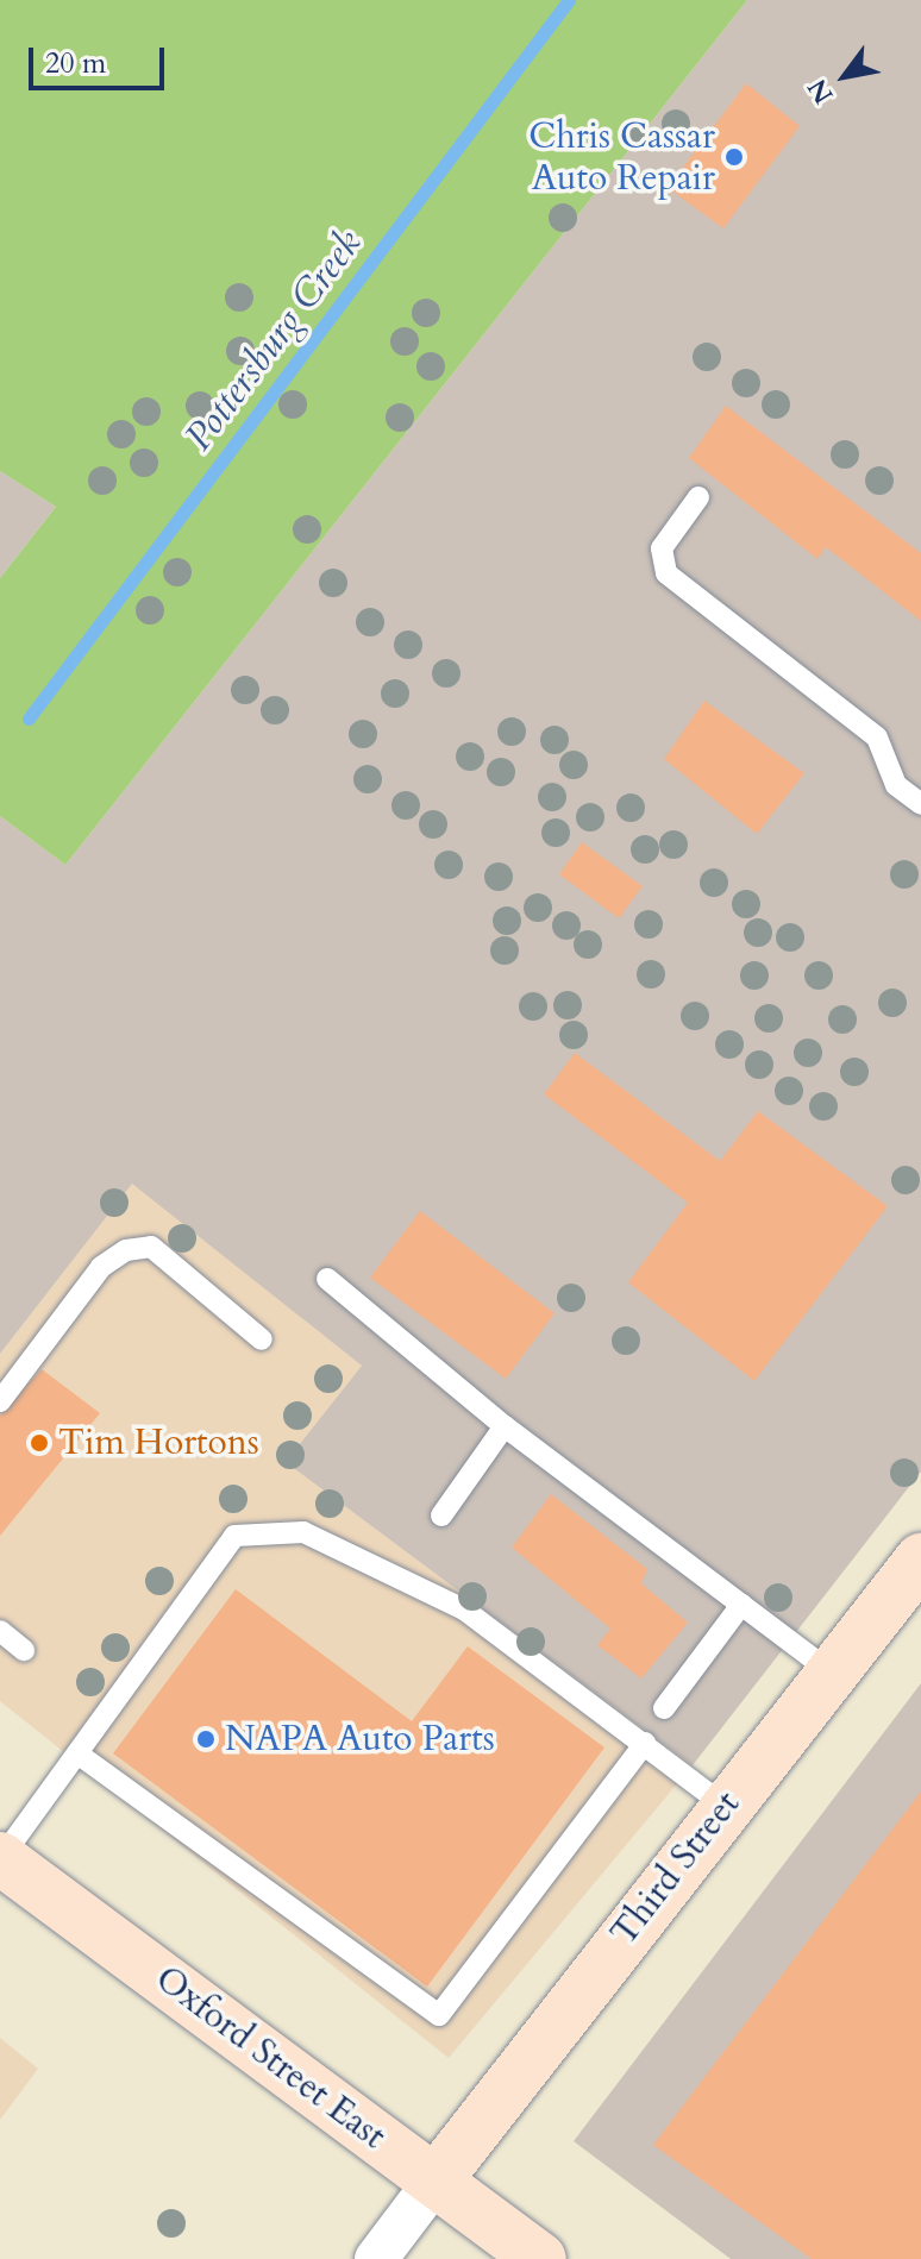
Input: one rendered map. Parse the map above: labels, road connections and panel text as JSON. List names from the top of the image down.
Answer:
{
  "streets": {
    "street": ["Third Street", "Oxford Street East"]
  },
  "crossings": [
    ["Third Street", "Oxford Street East"]
  ],
  "water": ["Pottersburg Creek"],
  "places": ["Chris Cassar Auto Repair", "Tim Hortons", "NAPA Auto Parts"],
  "scale_bar": "20 m",
  "north": "bottom left"
}
